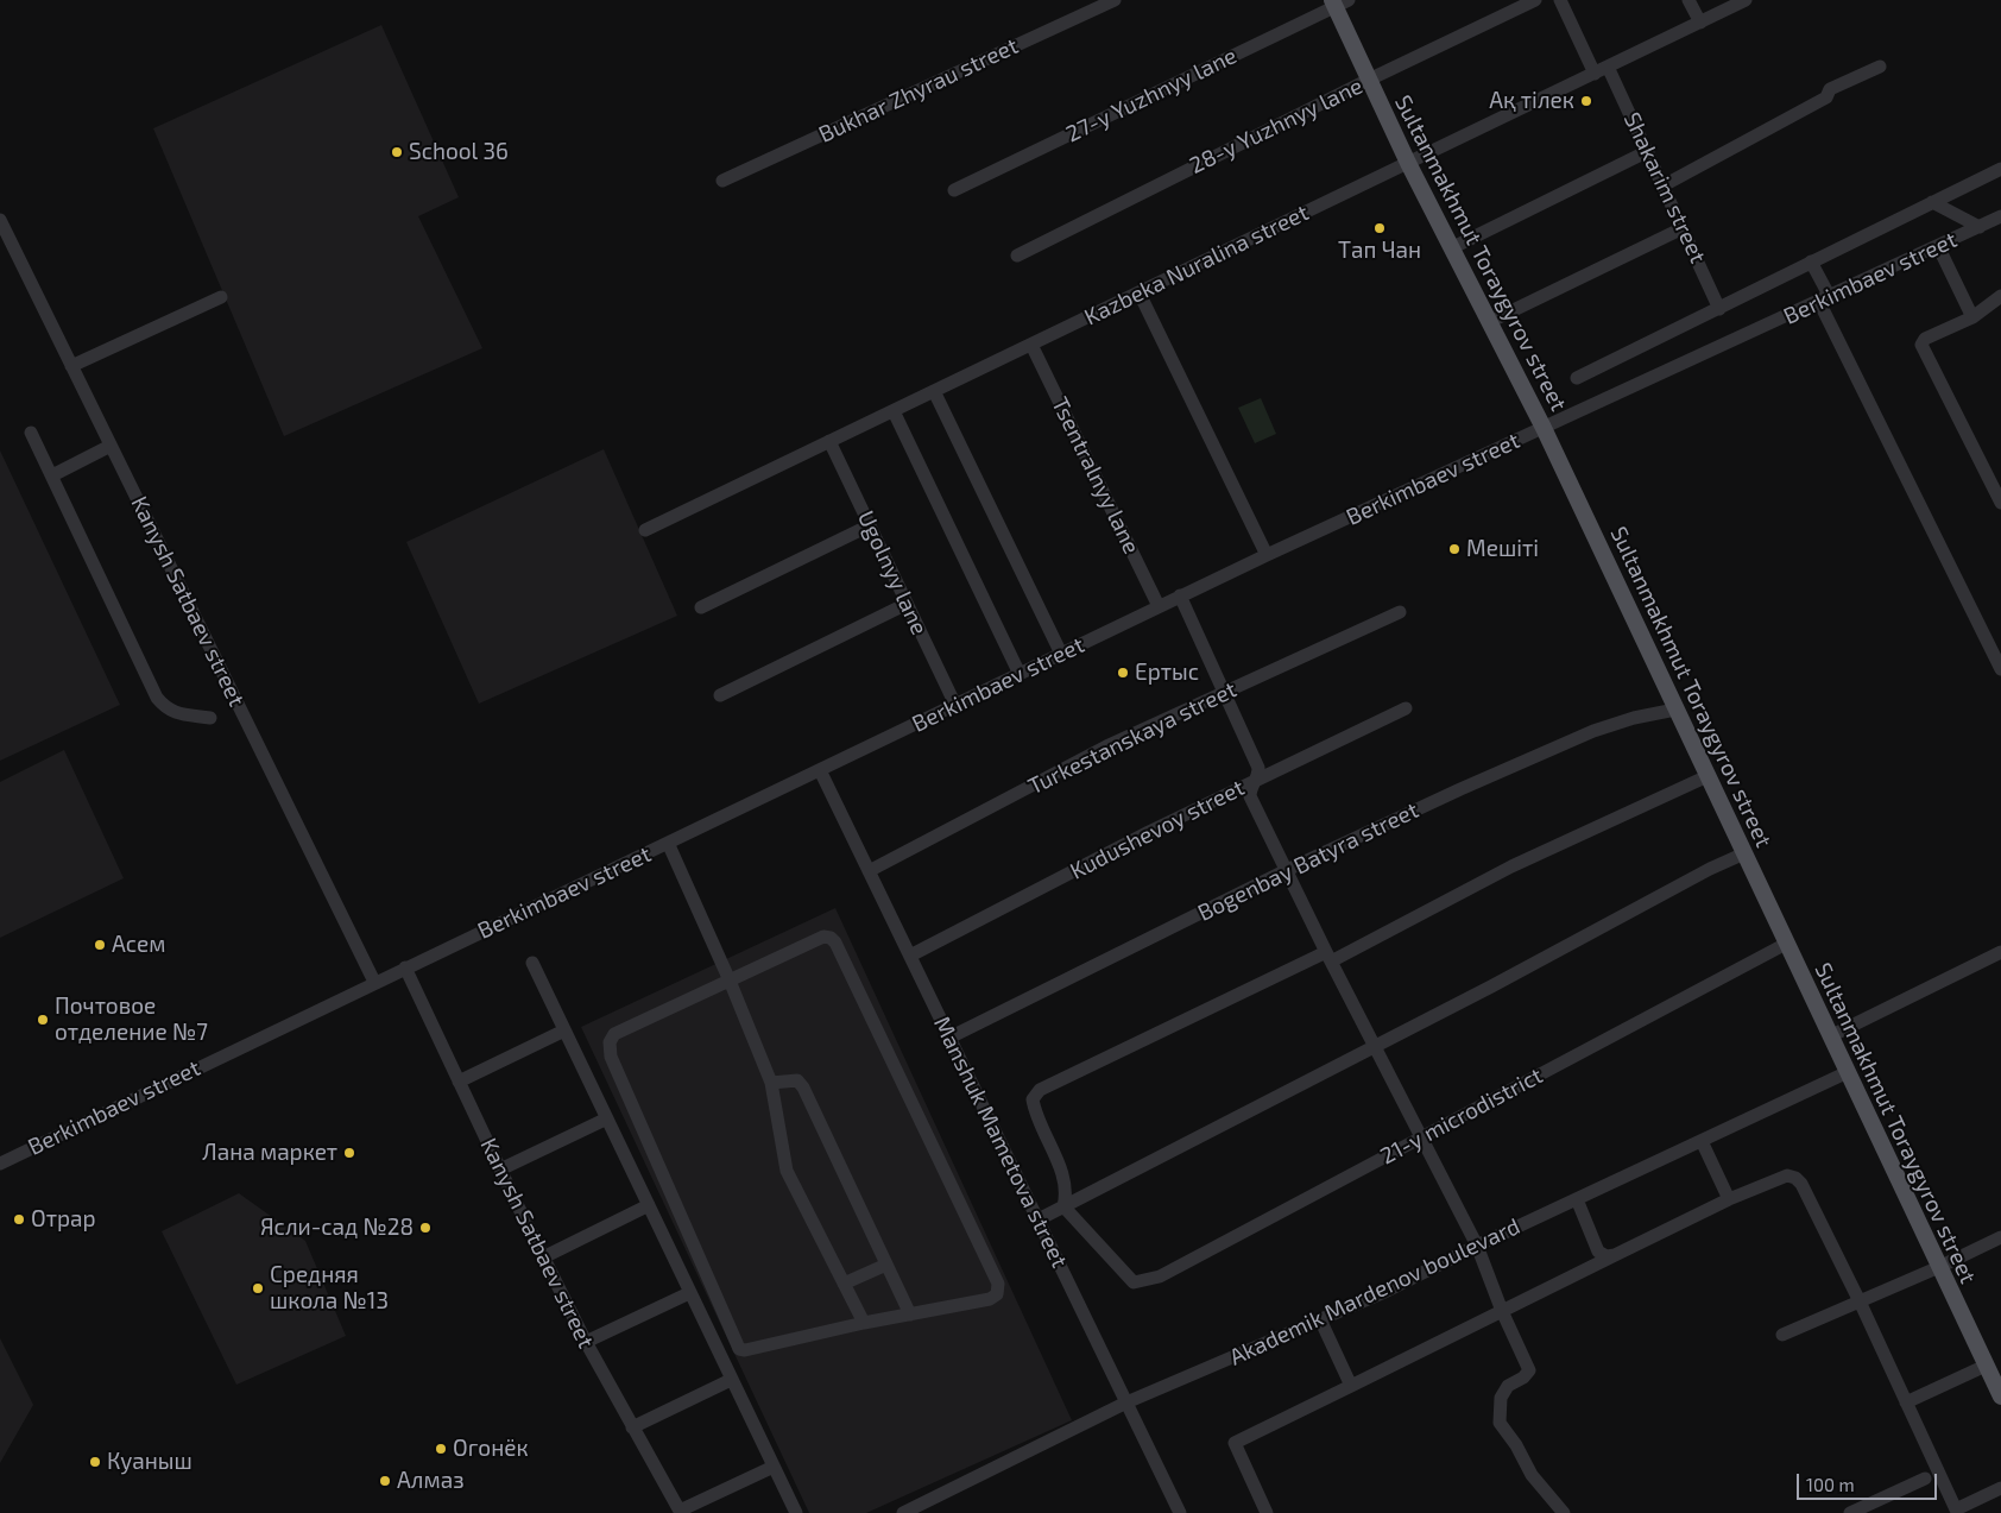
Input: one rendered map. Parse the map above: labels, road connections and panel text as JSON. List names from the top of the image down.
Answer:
{
  "streets": {
    "main road": ["Sultanmakhmut Toraygyrov street"],
    "street": [
      "Bukhar Zhyrau street",
      "27-y Yuzhnyy lane",
      "28-y Yuzhnyy lane",
      "Shakarim street",
      "Kazbeka Nuralina street",
      "Berkimbaev street",
      "Tsentralnyy lane",
      "Ugolnyy lane",
      "Kanysh Satbaev street",
      "Turkestanskaya street",
      "Kudushevoy street",
      "Bogenbay Batyra street",
      "21-y microdistrict",
      "Manshuk Mametova street",
      "Akademik Mardenov boulevard"
    ]
  },
  "crossings": [
    ["27-y Yuzhnyy lane", "Sultanmakhmut Toraygyrov street"],
    ["28-y Yuzhnyy lane", "Sultanmakhmut Toraygyrov street"],
    ["Shakarim street", "Kazbeka Nuralina street"],
    ["Sultanmakhmut Toraygyrov street", "Kazbeka Nuralina street"],
    ["Sultanmakhmut Toraygyrov street", "Berkimbaev street"],
    ["Sultanmakhmut Toraygyrov street", "Bogenbay Batyra street"],
    ["Sultanmakhmut Toraygyrov street", "21-y microdistrict"],
    ["Sultanmakhmut Toraygyrov street", "Akademik Mardenov boulevard"],
    ["Kazbeka Nuralina street", "Tsentralnyy lane"],
    ["Kazbeka Nuralina street", "Ugolnyy lane"],
    ["Berkimbaev street", "Tsentralnyy lane"],
    ["Berkimbaev street", "Ugolnyy lane"],
    ["Berkimbaev street", "Kanysh Satbaev street"],
    ["Berkimbaev street", "Manshuk Mametova street"],
    ["Turkestanskaya street", "Manshuk Mametova street"],
    ["Kudushevoy street", "Manshuk Mametova street"],
    ["Bogenbay Batyra street", "Manshuk Mametova street"],
    ["Manshuk Mametova street", "Akademik Mardenov boulevard"]
  ],
  "places": [
    "Ақ тілек",
    "School 36",
    "Тап Чан",
    "Мешіті",
    "Ертыс",
    "Асем",
    "Почтовое отделение №7",
    "Лана маркет",
    "Отрар",
    "Ясли-сад №28",
    "Средняя школа №13",
    "Огонёк",
    "Куаныш",
    "Алмаз"
  ],
  "scale_bar": "100 m"
}
